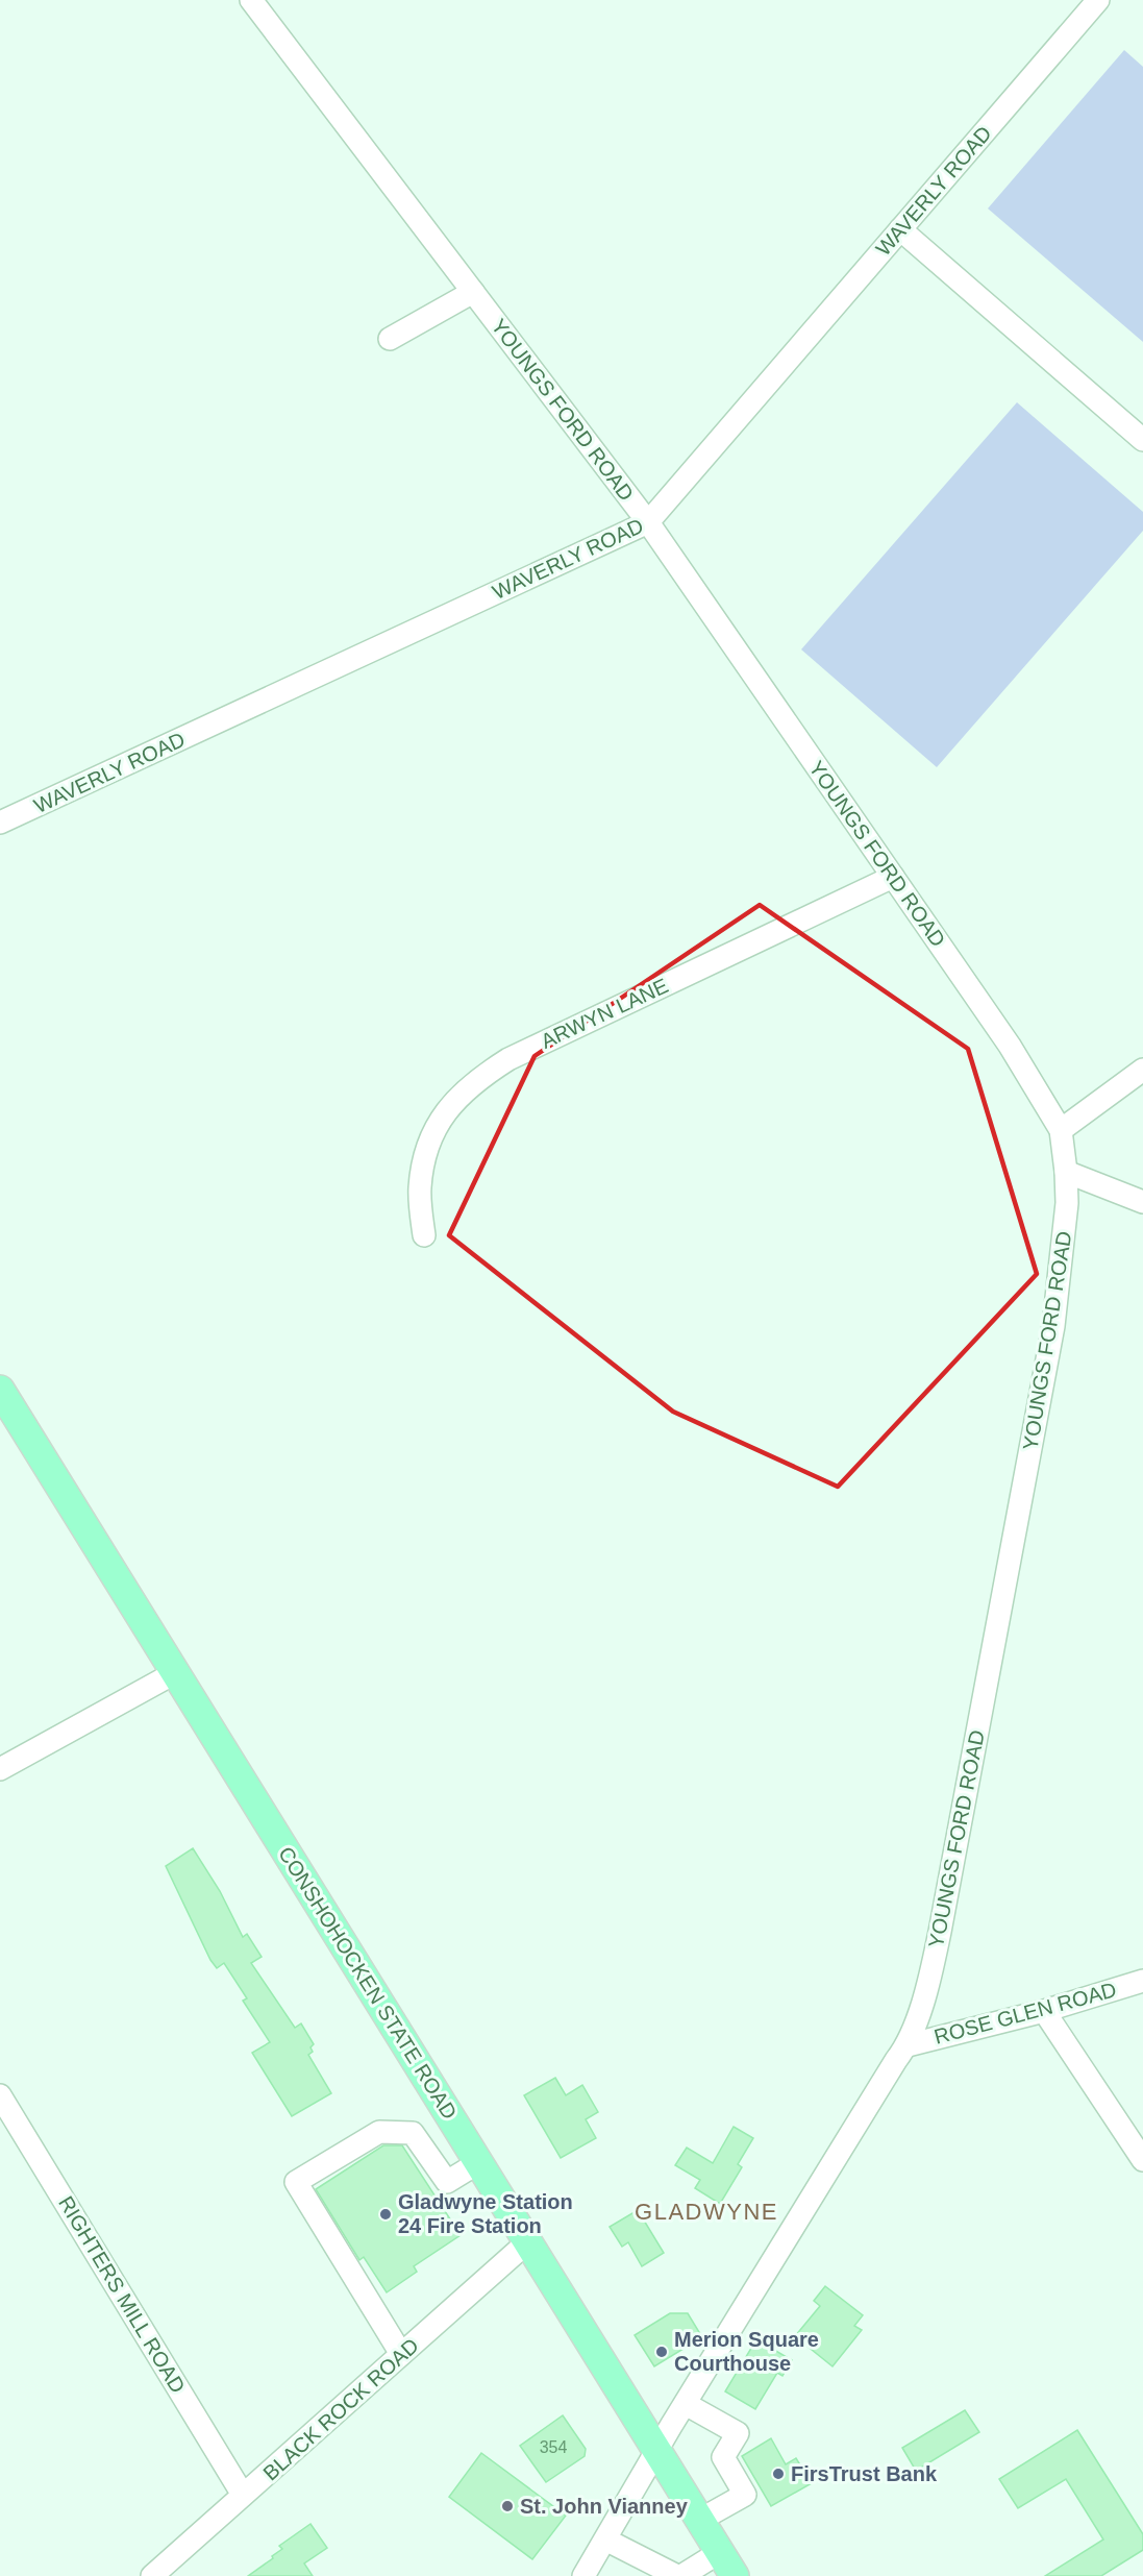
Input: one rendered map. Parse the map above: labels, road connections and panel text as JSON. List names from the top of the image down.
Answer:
{
  "streets": {
    "main road": ["CONSHOHOCKEN STATE ROAD"],
    "street": [
      "WAVERLY ROAD",
      "YOUNGS FORD ROAD",
      "ARWYN LANE",
      "ROSE GLEN ROAD",
      "RIGHTERS MILL ROAD",
      "BLACK ROCK ROAD"
    ]
  },
  "crossings": [
    ["WAVERLY ROAD", "YOUNGS FORD ROAD"],
    ["YOUNGS FORD ROAD", "ARWYN LANE"],
    ["YOUNGS FORD ROAD", "CONSHOHOCKEN STATE ROAD"],
    ["YOUNGS FORD ROAD", "ROSE GLEN ROAD"],
    ["CONSHOHOCKEN STATE ROAD", "BLACK ROCK ROAD"],
    ["RIGHTERS MILL ROAD", "BLACK ROCK ROAD"]
  ],
  "districts": ["GLADWYNE"],
  "places": [
    "Gladwyne Station 24 Fire Station",
    "Merion Square Courthouse",
    "FirsTrust Bank",
    "St. John Vianney"
  ],
  "house_numbers": ["354"]
}
